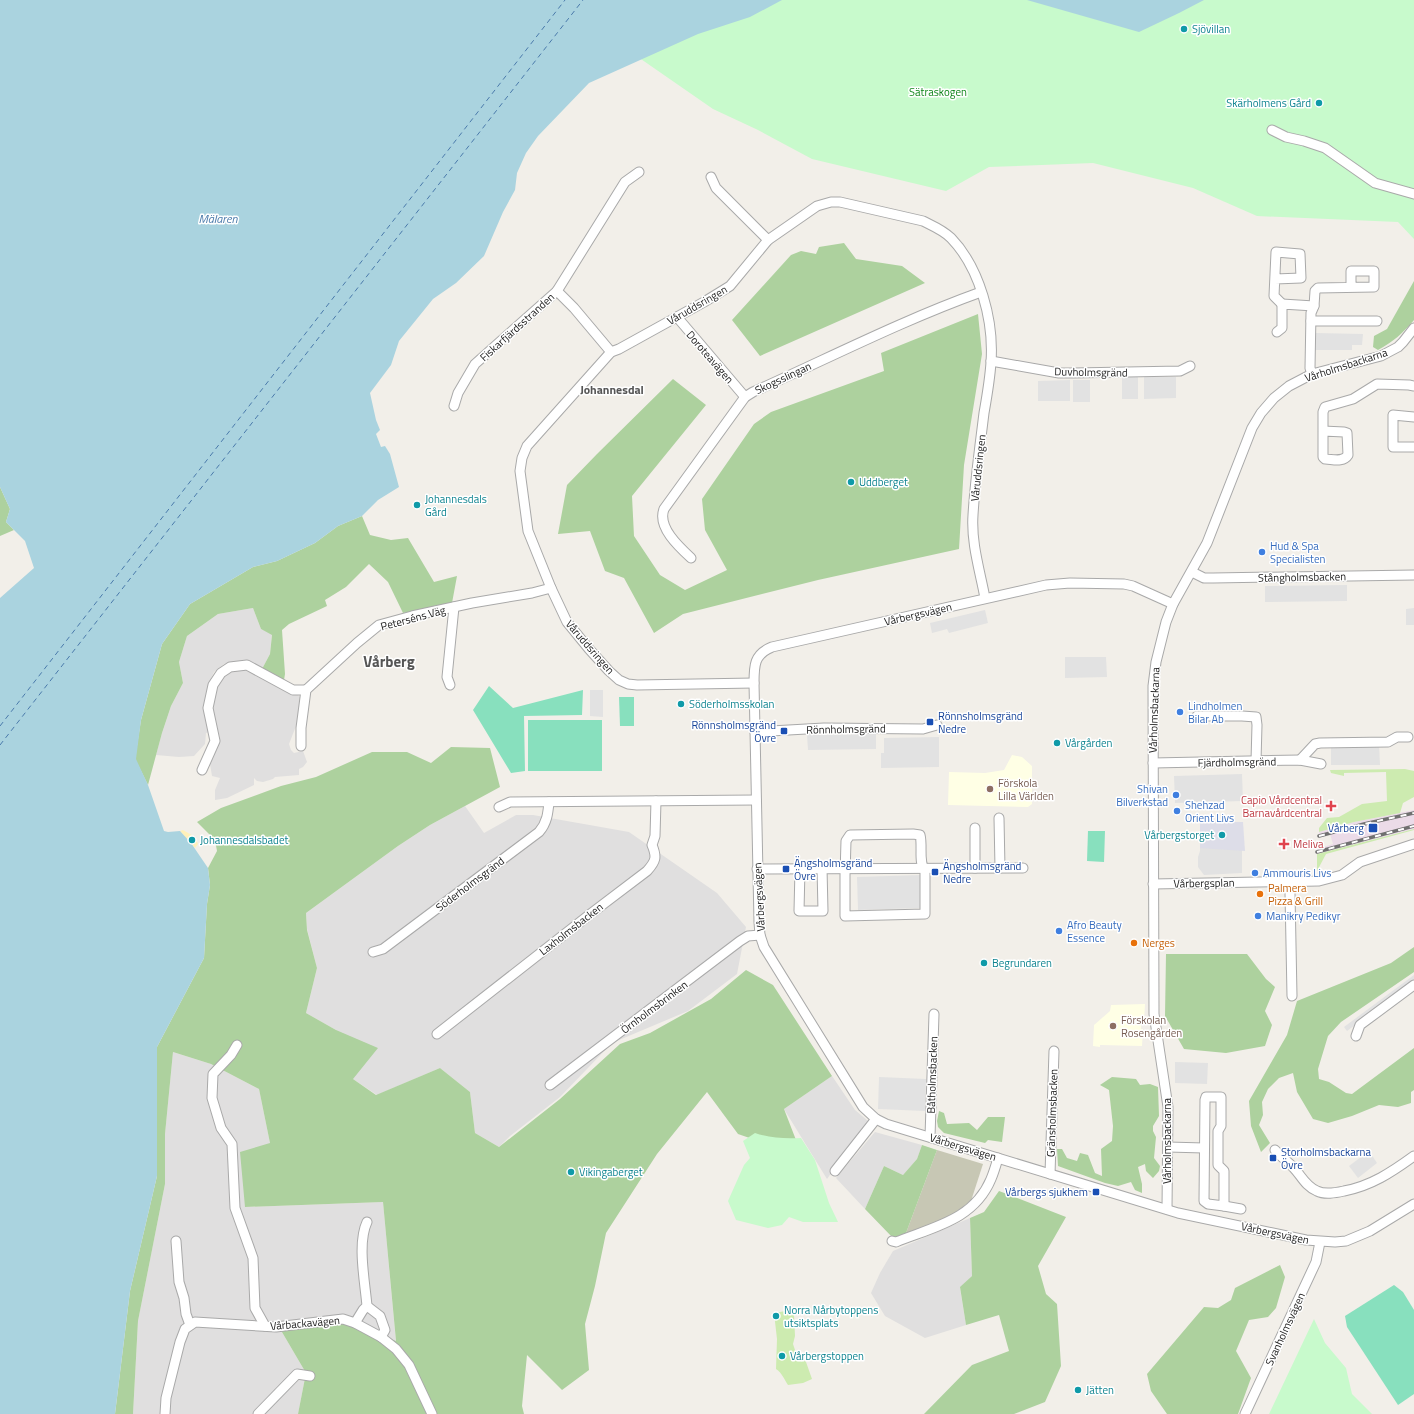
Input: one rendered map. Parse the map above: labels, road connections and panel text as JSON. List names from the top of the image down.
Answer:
{
  "streets": {
    "street": [
      "Våruddsringen",
      "Fiskarfjärdsstranden",
      "Doroteavägen",
      "Vårholmsbackarna",
      "Duvholmsgränd",
      "Skogsslingan",
      "Stångholmsbacken",
      "Vårbergsvägen",
      "Peterséns Väg",
      "Rönnholmsgränd",
      "Fjärdholmsgränd",
      "Vårbergsplan",
      "Söderholmsgränd",
      "Laxholmsbacken",
      "Örnholmsbrinken",
      "Båtholmsbacken",
      "Gränsholmsbacken",
      "Vårbackavägen",
      "Svanholmsvägen"
    ]
  },
  "crossings": [
    ["Våruddsringen", "Doroteavägen"],
    ["Våruddsringen", "Duvholmsgränd"],
    ["Våruddsringen", "Skogsslingan"],
    ["Våruddsringen", "Vårbergsvägen"],
    ["Våruddsringen", "Peterséns Väg"],
    ["Doroteavägen", "Skogsslingan"],
    ["Vårholmsbackarna", "Stångholmsbacken"],
    ["Vårholmsbackarna", "Vårbergsvägen"],
    ["Vårholmsbackarna", "Fjärdholmsgränd"],
    ["Vårholmsbackarna", "Vårbergsplan"],
    ["Vårbergsvägen", "Rönnholmsgränd"],
    ["Vårbergsvägen", "Örnholmsbrinken"],
    ["Vårbergsvägen", "Båtholmsbacken"],
    ["Vårbergsvägen", "Gränsholmsbacken"],
    ["Vårbergsvägen", "Svanholmsvägen"]
  ],
  "districts": ["Johannesdal", "Vårberg"],
  "water": ["Mälaren"],
  "parks": ["Sätraskogen"],
  "places": {
    "other": [
      "Sjövillan",
      "Skärholmens Gård",
      "Uddberget",
      "Johannesdals Gård",
      "Hud & Spa Specialisten",
      "Söderholmsskolan",
      "Lindholmen Bilar Ab",
      "Vårgården",
      "Förskola Lilla Världen",
      "Shivan Bilverkstad",
      "Shehzad Orient Livs",
      "Vårbergstorget",
      "Johannesdalsbadet",
      "Ammouris Livs",
      "Palmera Pizza & Grill",
      "Manikry Pedikyr",
      "Afro Beauty Essence",
      "Nerges",
      "Begrundaren",
      "Förskolan Rosengården",
      "Vikingaberget",
      "Norra Nårbytoppens utsiktsplats",
      "Vårbergstoppen",
      "Jätten"
    ],
    "transit": [
      "Rönnsholmsgränd Nedre",
      "Rönnsholmsgränd Övre",
      "Vårberg",
      "Ängsholmsgränd Övre",
      "Ängsholmsgränd Nedre",
      "Storholmsbackarna Övre",
      "Vårbergs sjukhem"
    ],
    "health": ["Capio Vårdcentral Barnavårdcentral", "Meliva"]
  }
}
